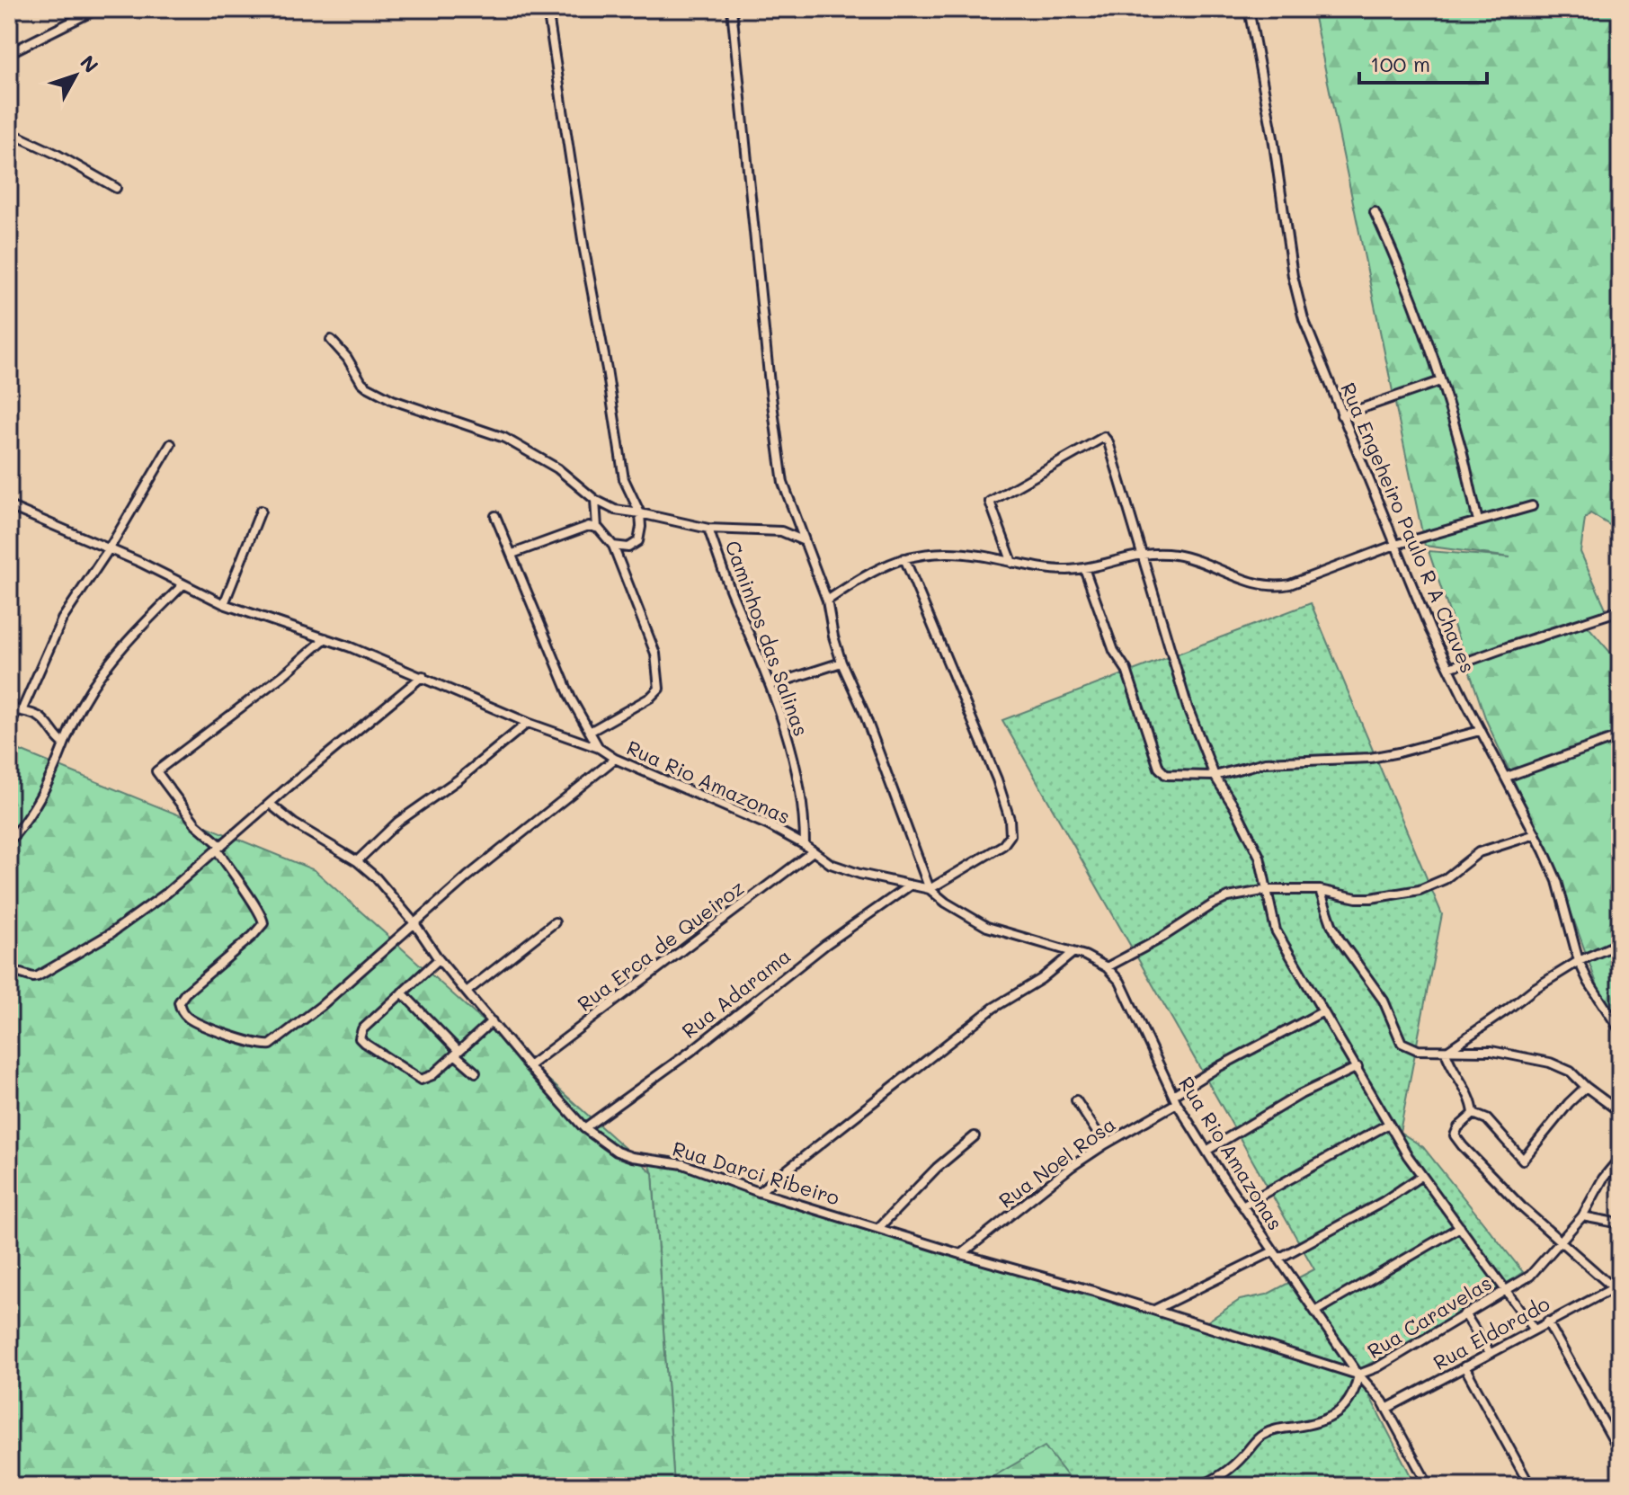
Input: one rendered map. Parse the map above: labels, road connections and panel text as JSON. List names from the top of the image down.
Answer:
{
  "streets": {
    "street": [
      "Rua Engeheiro Paulo R A Chaves",
      "Caminhos das Salinas",
      "Rua Rio Amazonas",
      "Rua Erca de Queiroz",
      "Rua Adarama",
      "Rua Noel Rosa",
      "Rua Darci Ribeiro",
      "Rua Caravelas",
      "Rua Eldorado"
    ]
  },
  "crossings": [
    ["Caminhos das Salinas", "Rua Rio Amazonas"],
    ["Rua Rio Amazonas", "Rua Erca de Queiroz"],
    ["Rua Rio Amazonas", "Rua Adarama"],
    ["Rua Rio Amazonas", "Rua Noel Rosa"],
    ["Rua Rio Amazonas", "Rua Darci Ribeiro"],
    ["Rua Rio Amazonas", "Rua Caravelas"],
    ["Rua Rio Amazonas", "Rua Eldorado"],
    ["Rua Erca de Queiroz", "Rua Darci Ribeiro"],
    ["Rua Adarama", "Rua Darci Ribeiro"],
    ["Rua Noel Rosa", "Rua Darci Ribeiro"],
    ["Rua Darci Ribeiro", "Rua Caravelas"]
  ],
  "scale_bar": "100 m",
  "north": "top right"
}
